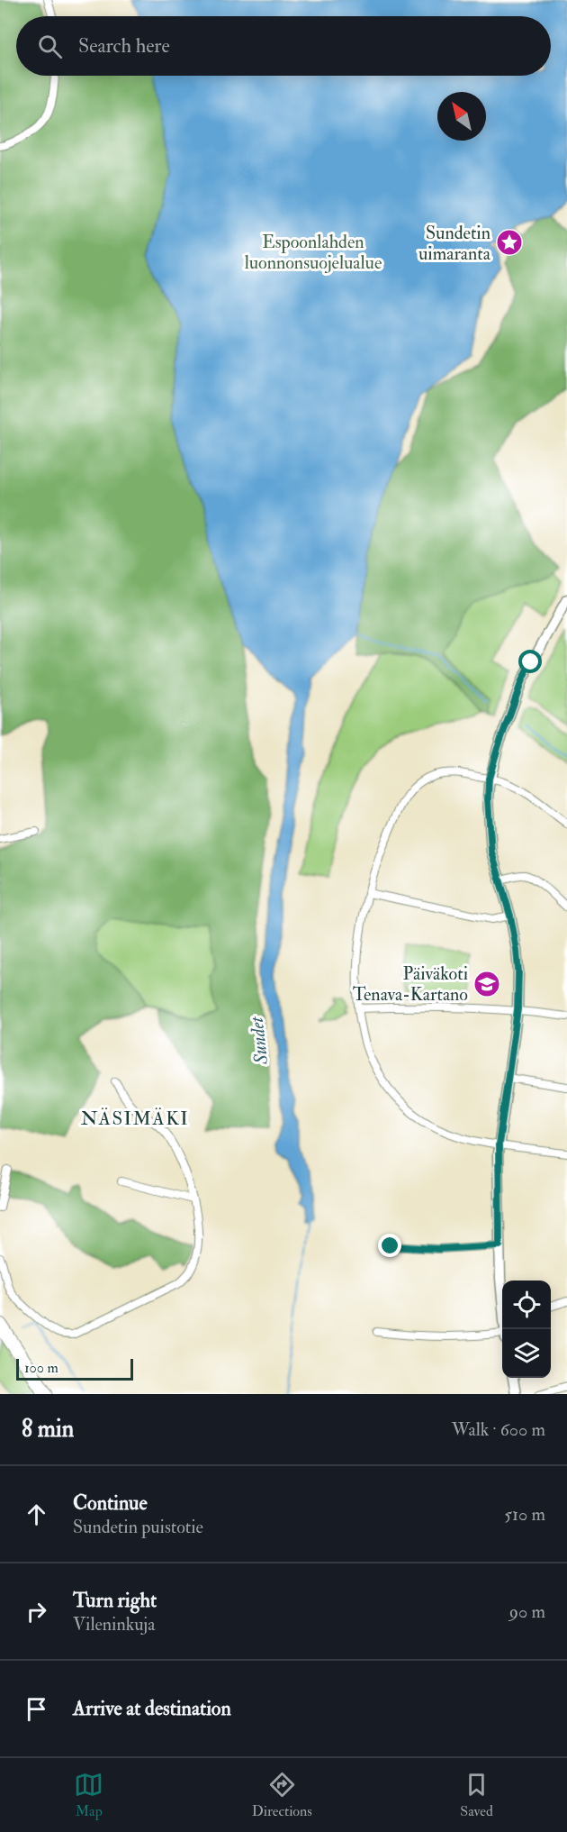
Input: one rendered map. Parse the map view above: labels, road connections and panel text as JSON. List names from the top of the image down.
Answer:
{
  "districts": ["NÄSIMÄKI"],
  "water": ["Sundet"],
  "parks": ["Espoonlahden luonnonsuojelualue"],
  "places": {
    "place": ["Sundetin uimaranta"],
    "school or university": ["Päiväkoti Tenava-Kartano"]
  },
  "scale_bar": "100 m",
  "north": "top left",
  "page": {
    "search": "Search here",
    "scale": "100 m",
    "heading": ["8 min", "Walk · 600 m"],
    "list": [
      ["Continue", "Sundetin puistotie", "510 m"],
      ["Turn right", "Vileninkuja", "90 m"],
      "Arrive at destination"
    ],
    "nav": ["Map", "Directions", "Saved"]
  }
}
